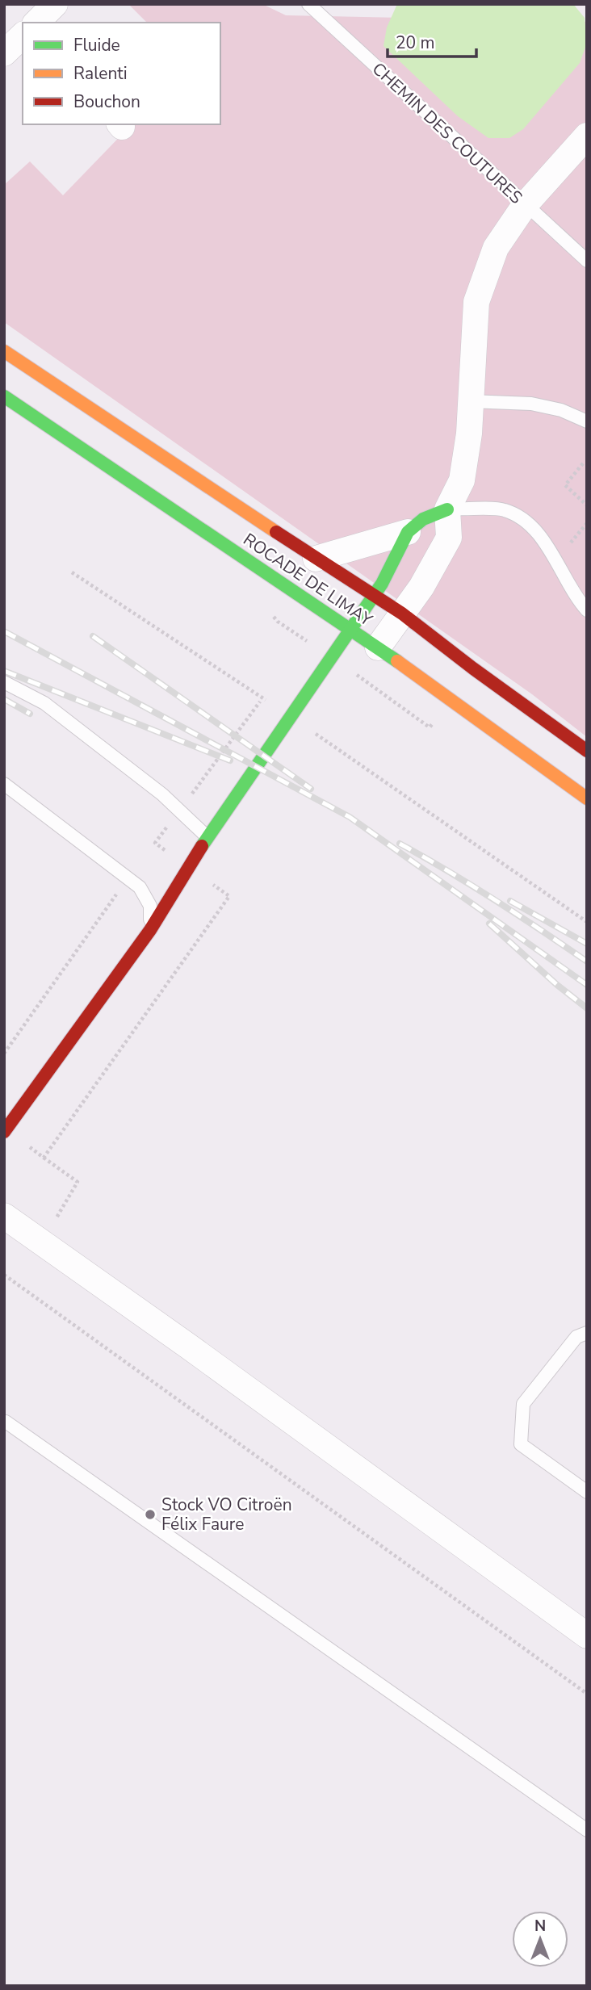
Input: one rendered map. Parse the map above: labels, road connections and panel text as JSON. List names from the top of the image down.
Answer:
{
  "streets": {
    "main road": ["ROCADE DE LIMAY"],
    "lane": ["CHEMIN DES COUTURES"]
  },
  "places": ["Stock VO Citroën Félix Faure"],
  "legend": ["Fluide", "Ralenti", "Bouchon"],
  "scale_bar": "20 m",
  "north": "top"
}
